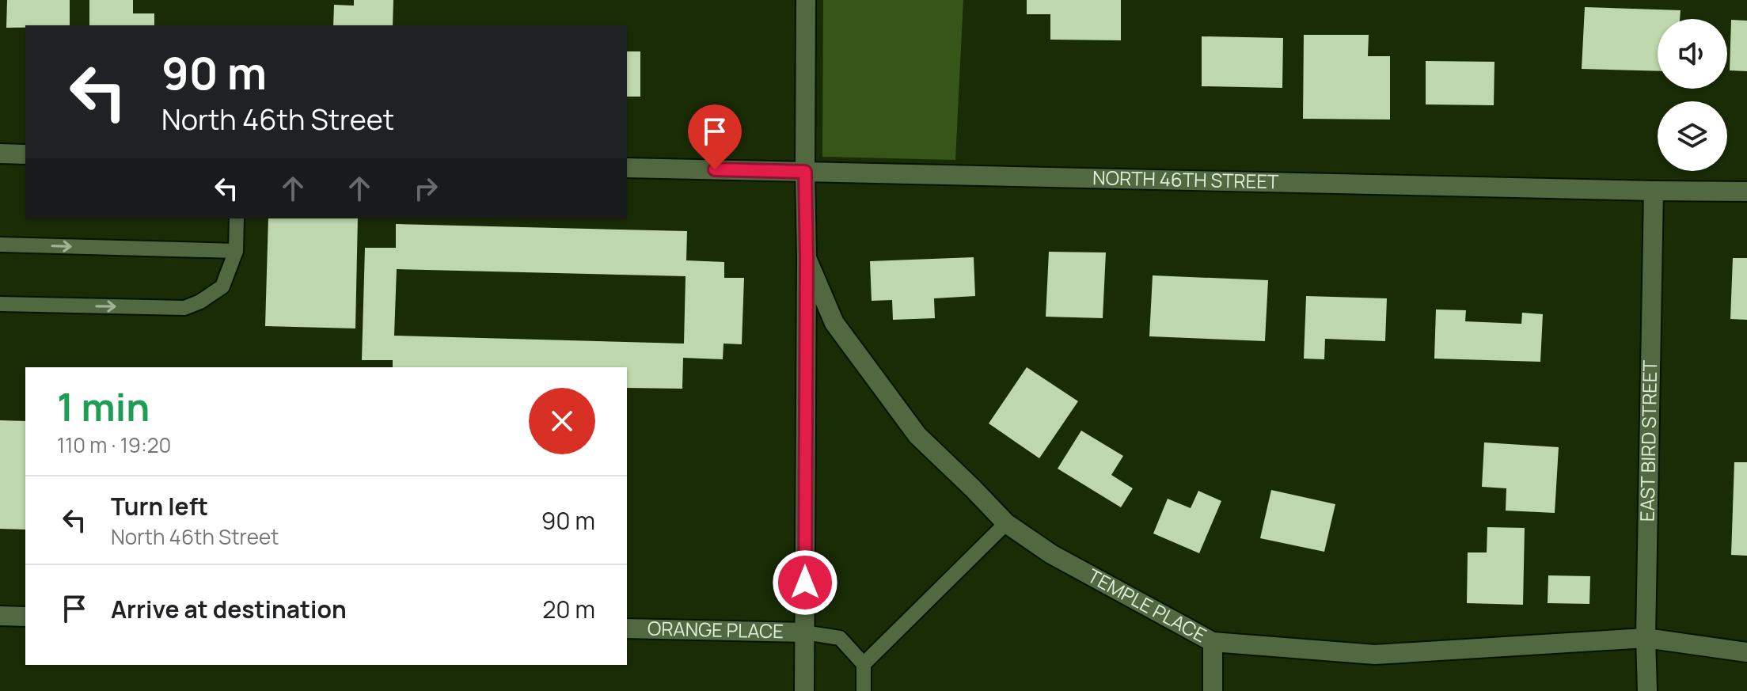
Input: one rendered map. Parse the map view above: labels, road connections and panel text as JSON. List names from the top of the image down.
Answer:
{
  "streets": {
    "street": [
      "NORTH 46TH STREET",
      "EAST BIRD STREET",
      "TEMPLE PLACE",
      "ORANGE PLACE"
    ]
  },
  "crossings": [
    ["NORTH 46TH STREET", "EAST BIRD STREET"],
    ["EAST BIRD STREET", "TEMPLE PLACE"]
  ],
  "page": {
    "turn": ["90 m", "North 46th Street"],
    "heading": ["1 min", "110 m · 19:20"],
    "list": [
      {
        "name": "Turn left",
        "note": "North 46th Street",
        "value": "90 m"
      },
      {
        "name": "Arrive at destination",
        "value": "20 m"
      }
    ]
  }
}
